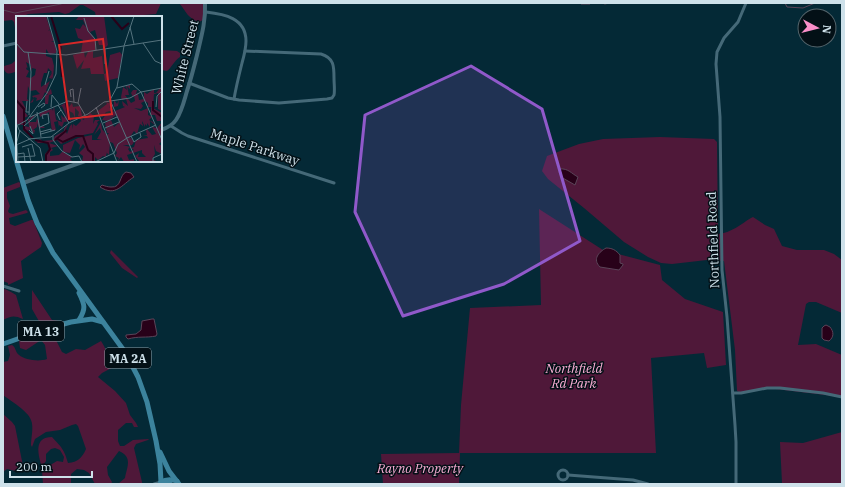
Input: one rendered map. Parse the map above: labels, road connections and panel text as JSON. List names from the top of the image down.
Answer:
{
  "streets": {
    "main road": ["MA 13", "MA 2A"],
    "street": ["White Street", "Maple Parkway", "Northfield Road"]
  },
  "crossings": [
    ["White Street", "Maple Parkway"],
    ["MA 13", "MA 2A"]
  ],
  "parks": ["Northfield Rd Park", "Rayno Property"],
  "scale_bar": "200 m",
  "north": "right"
}
